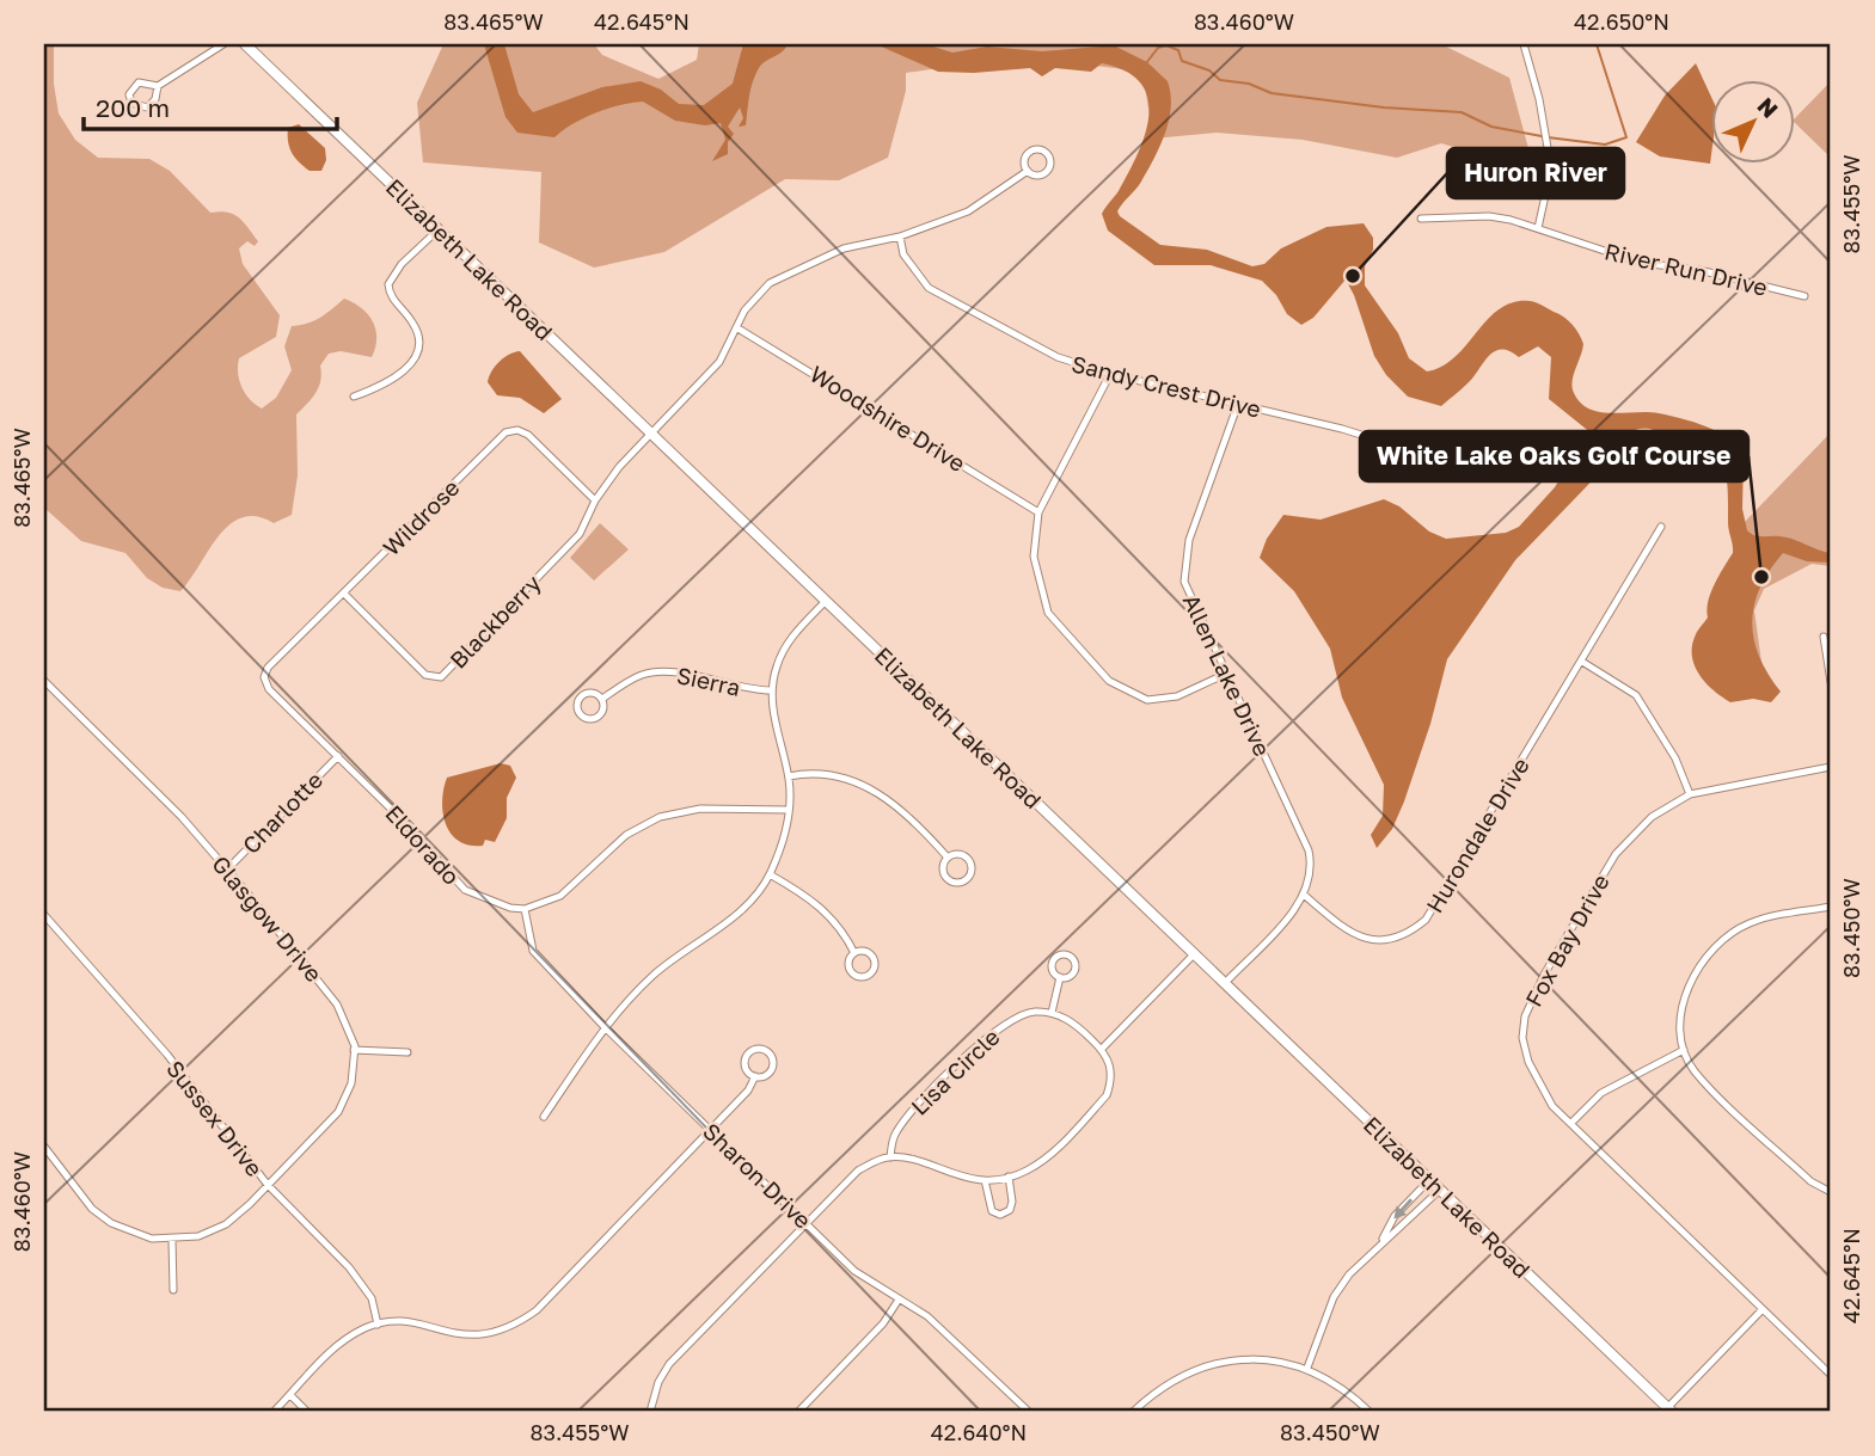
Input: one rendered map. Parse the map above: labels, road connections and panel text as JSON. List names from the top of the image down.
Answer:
{
  "streets": {
    "street": [
      "Elizabeth Lake Road",
      "River Run Drive",
      "Sandy Crest Drive",
      "Woodshire Drive",
      "Wildrose",
      "Blackberry",
      "Allen Lake Drive",
      "Sierra",
      "Charlotte",
      "Hurondale Drive",
      "Eldorado",
      "Glasgow Drive",
      "Fox Bay Drive",
      "Lisa Circle",
      "Sussex Drive",
      "Sharon Drive"
    ]
  },
  "crossings": [
    ["Sandy Crest Drive", "Allen Lake Drive"],
    ["Wildrose", "Blackberry"],
    ["Wildrose", "Eldorado"],
    ["Allen Lake Drive", "Hurondale Drive"],
    ["Charlotte", "Eldorado"],
    ["Charlotte", "Glasgow Drive"],
    ["Eldorado", "Sharon Drive"],
    ["Glasgow Drive", "Sussex Drive"]
  ],
  "places": ["Huron River", "White Lake Oaks Golf Course"],
  "scale_bar": "200 m",
  "north": "top right",
  "coordinates": [
    "83.465°W",
    "42.645°N",
    "83.460°W",
    "42.650°N",
    "83.455°W",
    "83.450°W",
    "42.640°N"
  ]
}
